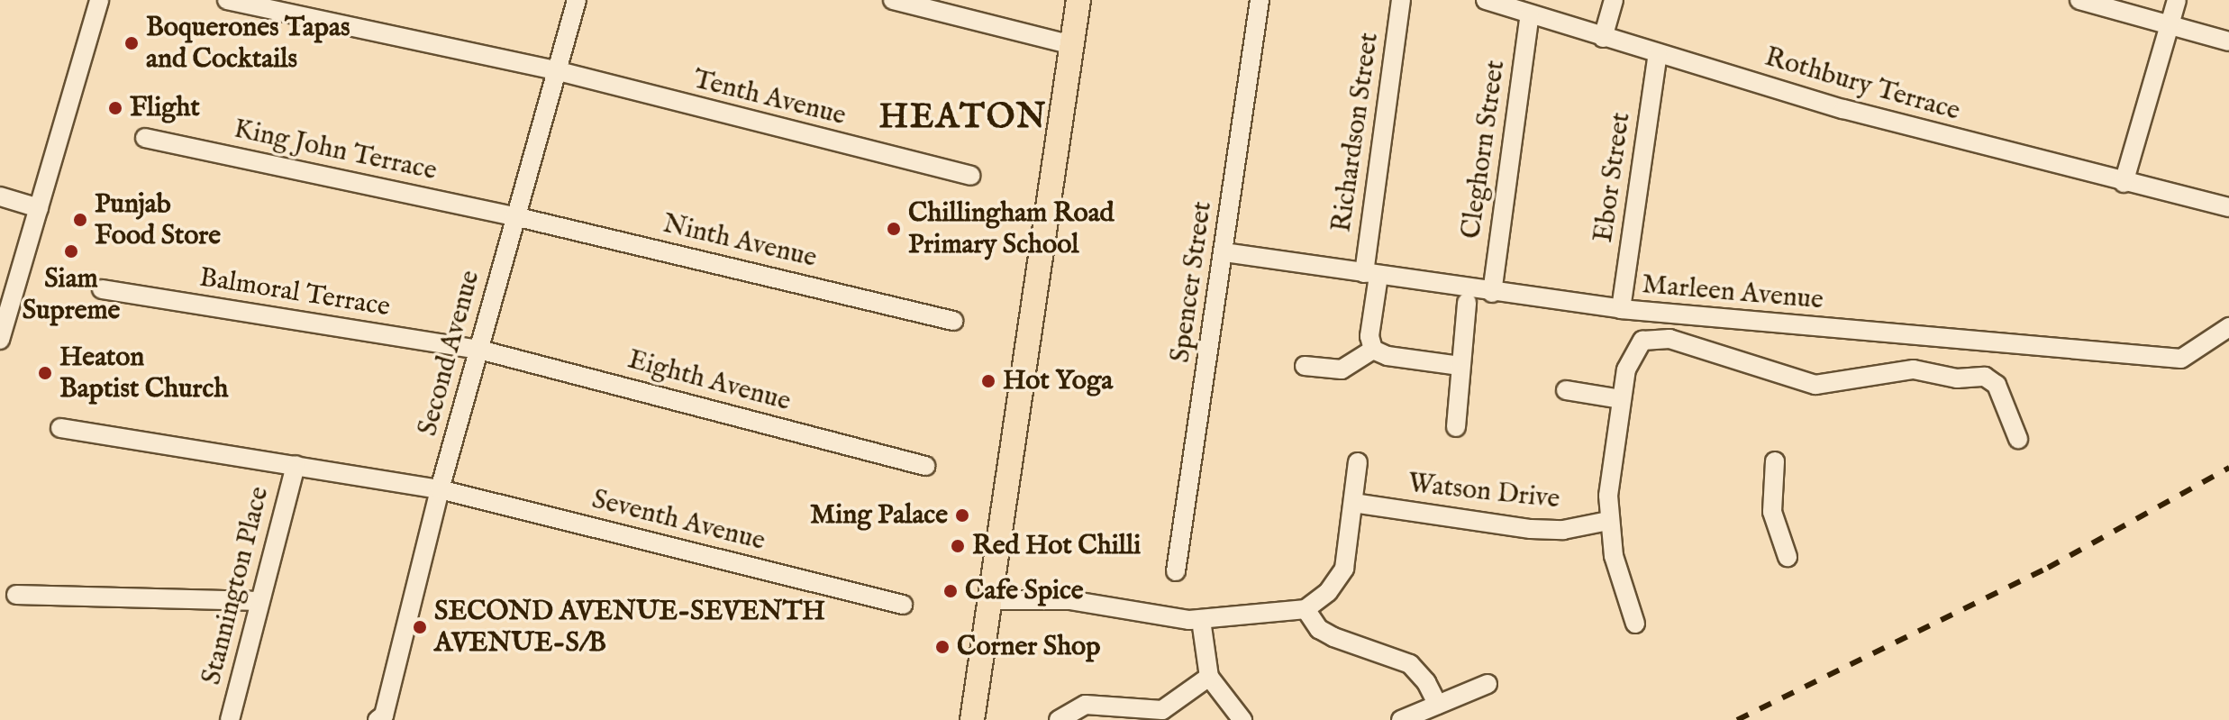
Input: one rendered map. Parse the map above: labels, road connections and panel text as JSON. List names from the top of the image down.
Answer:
{
  "streets": {
    "street": [
      "Rothbury Terrace",
      "Tenth Avenue",
      "Richardson Street",
      "Cleghorn Street",
      "King John Terrace",
      "Ebor Street",
      "Ninth Avenue",
      "Spencer Street",
      "Balmoral Terrace",
      "Marleen Avenue",
      "Second Avenue",
      "Eighth Avenue",
      "Watson Drive",
      "Seventh Avenue",
      "Stannington Place"
    ]
  },
  "crossings": [
    ["Rothbury Terrace", "Cleghorn Street"],
    ["Rothbury Terrace", "Ebor Street"],
    ["Tenth Avenue", "Second Avenue"],
    ["Richardson Street", "Marleen Avenue"],
    ["Cleghorn Street", "Marleen Avenue"],
    ["King John Terrace", "Ninth Avenue"],
    ["King John Terrace", "Second Avenue"],
    ["Ebor Street", "Marleen Avenue"],
    ["Ninth Avenue", "Second Avenue"],
    ["Spencer Street", "Marleen Avenue"],
    ["Balmoral Terrace", "Second Avenue"],
    ["Balmoral Terrace", "Eighth Avenue"],
    ["Second Avenue", "Eighth Avenue"],
    ["Second Avenue", "Seventh Avenue"],
    ["Seventh Avenue", "Stannington Place"]
  ],
  "districts": ["HEATON"],
  "places": [
    "Boquerones Tapas and Cocktails",
    "Flight",
    "Punjab Food Store",
    "Chillingham Road Primary School",
    "Siam Supreme",
    "Heaton Baptist Church",
    "Hot Yoga",
    "Ming Palace",
    "Red Hot Chilli",
    "Cafe Spice",
    "SECOND AVENUE-SEVENTH AVENUE-S/B",
    "Corner Shop"
  ]
}
